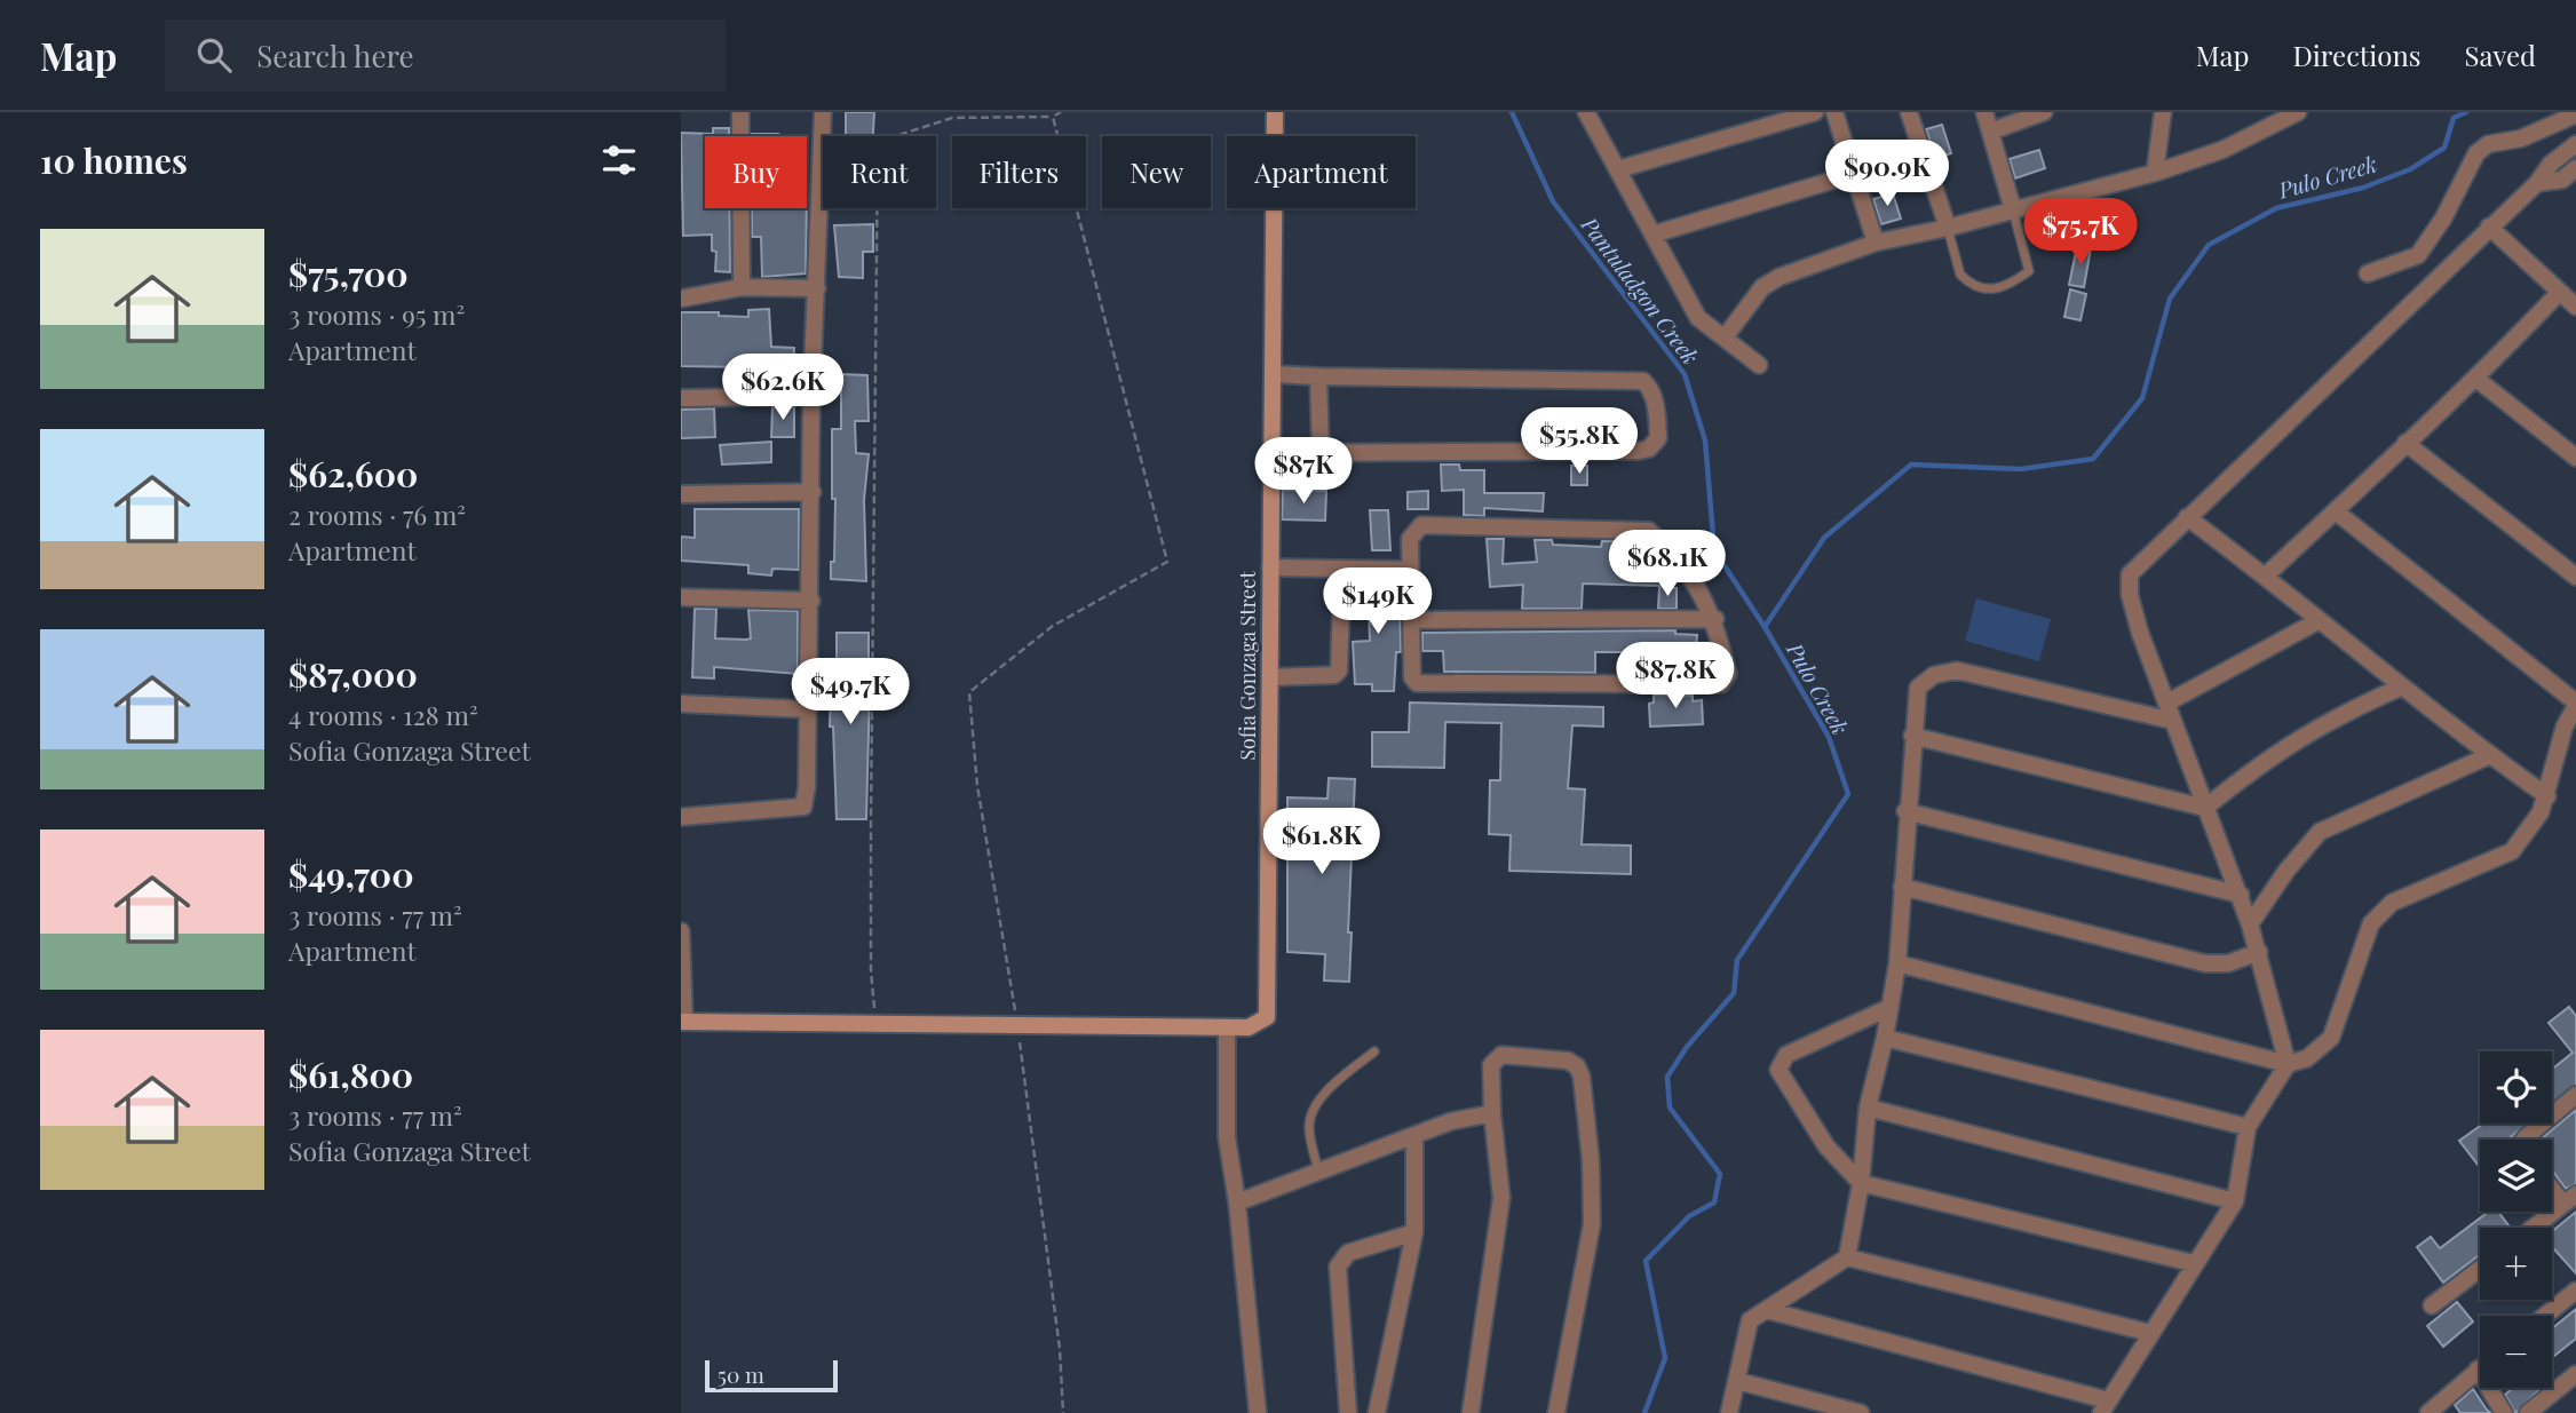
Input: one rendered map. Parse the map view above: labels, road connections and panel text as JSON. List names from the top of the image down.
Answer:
{
  "streets": {
    "street": ["Sofia Gonzaga Street"]
  },
  "water": ["Pulo Creek", "Pantuladgon Creek"],
  "scale_bar": "50 m",
  "page": {
    "header": "Map",
    "search": "Search here",
    "nav": ["Map", "Directions", "Saved"],
    "heading": "10 homes",
    "chip": [
      "Buy",
      "Rent",
      "Filters",
      "New",
      "Apartment"
    ],
    "price": [
      "$90.9K",
      "$75.7K",
      "$62.6K",
      "$55.8K",
      "$87K",
      "$68.1K",
      "$149K",
      "$87.8K",
      "$49.7K",
      "$61.8K"
    ],
    "list": [
      {
        "name": "$75,700",
        "note": "3 rooms · 95 m² · Apartment"
      },
      {
        "name": "$62,600",
        "note": "2 rooms · 76 m² · Apartment"
      },
      {
        "name": "$87,000",
        "note": "4 rooms · 128 m² · Sofia Gonzaga Street"
      },
      {
        "name": "$49,700",
        "note": "3 rooms · 77 m² · Apartment"
      },
      {
        "name": "$61,800",
        "note": "3 rooms · 77 m² · Sofia Gonzaga Street"
      }
    ],
    "map_buttons": ["+", "−"],
    "scale": "50 m"
  }
}
